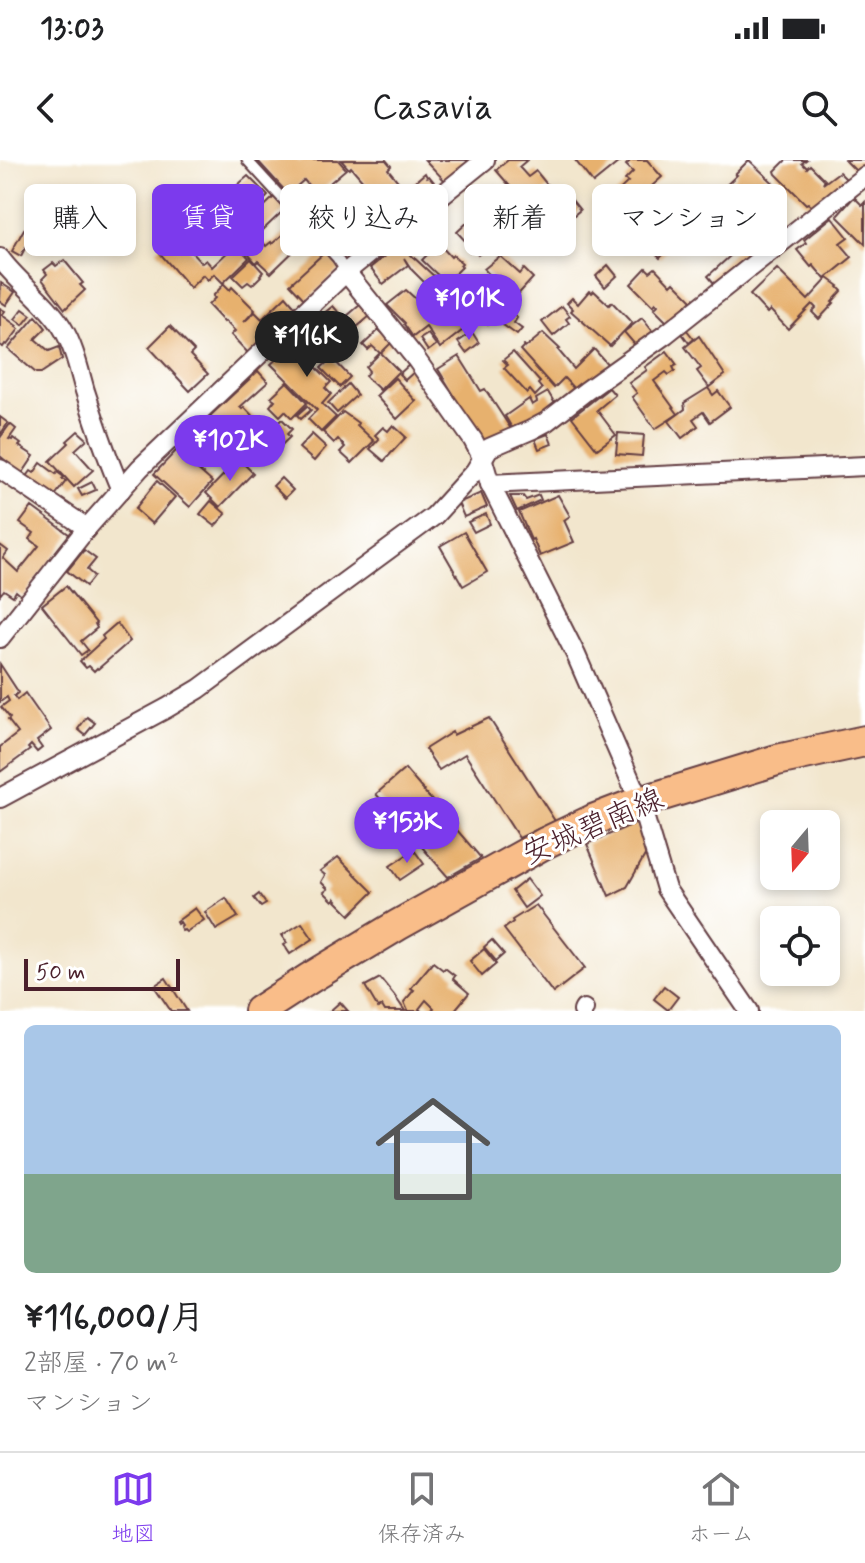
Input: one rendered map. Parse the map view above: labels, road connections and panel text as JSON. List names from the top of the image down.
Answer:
{
  "streets": {
    "main road": ["安城碧南線"]
  },
  "scale_bar": "50 m",
  "north": "bottom",
  "page": {
    "status": "13:03",
    "header": "Casavia",
    "chip": [
      "購入",
      "賃貸",
      "絞り込み",
      "新着",
      "マンション"
    ],
    "price": [
      "¥101K",
      "¥116K",
      "¥102K",
      "¥153K"
    ],
    "scale": "50 m",
    "list": [
      {
        "name": "¥116,000/月",
        "note": "2部屋 · 70 m² · マンション"
      }
    ],
    "tabs": ["地図", "保存済み", "ホーム"]
  }
}
